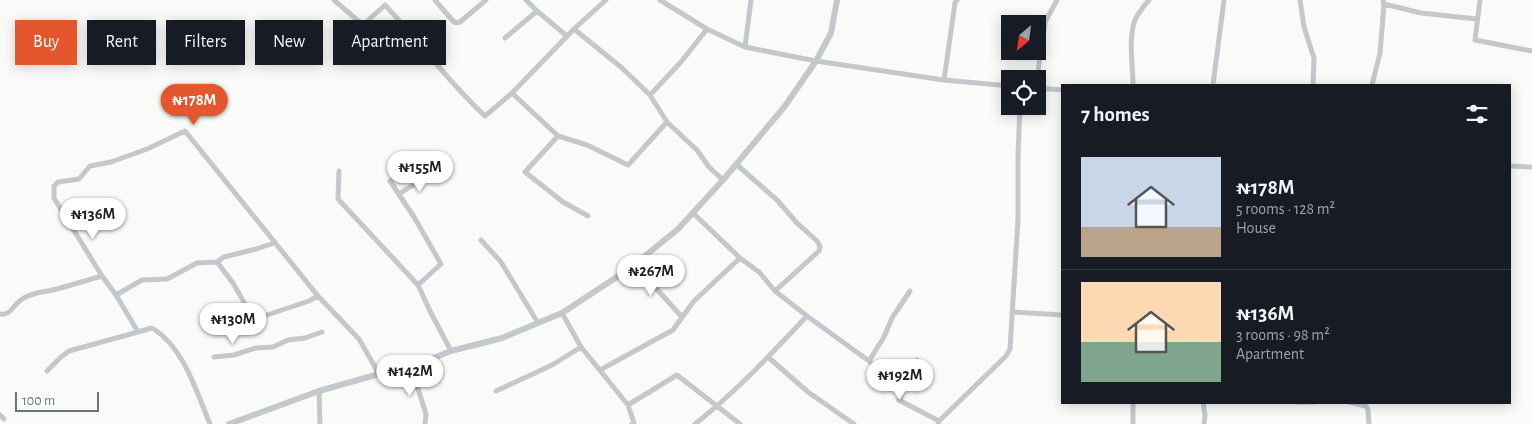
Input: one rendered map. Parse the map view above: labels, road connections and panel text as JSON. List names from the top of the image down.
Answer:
{
  "scale_bar": "100 m",
  "north": "bottom left",
  "page": {
    "chip": [
      "Buy",
      "Rent",
      "Filters",
      "New",
      "Apartment"
    ],
    "price": [
      "₦178M",
      "₦155M",
      "₦136M",
      "₦267M",
      "₦130M",
      "₦142M",
      "₦192M"
    ],
    "heading": "7 homes",
    "list": [
      {
        "name": "₦178M",
        "note": "5 rooms · 128 m² · House"
      },
      {
        "name": "₦136M",
        "note": "3 rooms · 98 m² · Apartment"
      }
    ],
    "scale": "100 m"
  }
}
